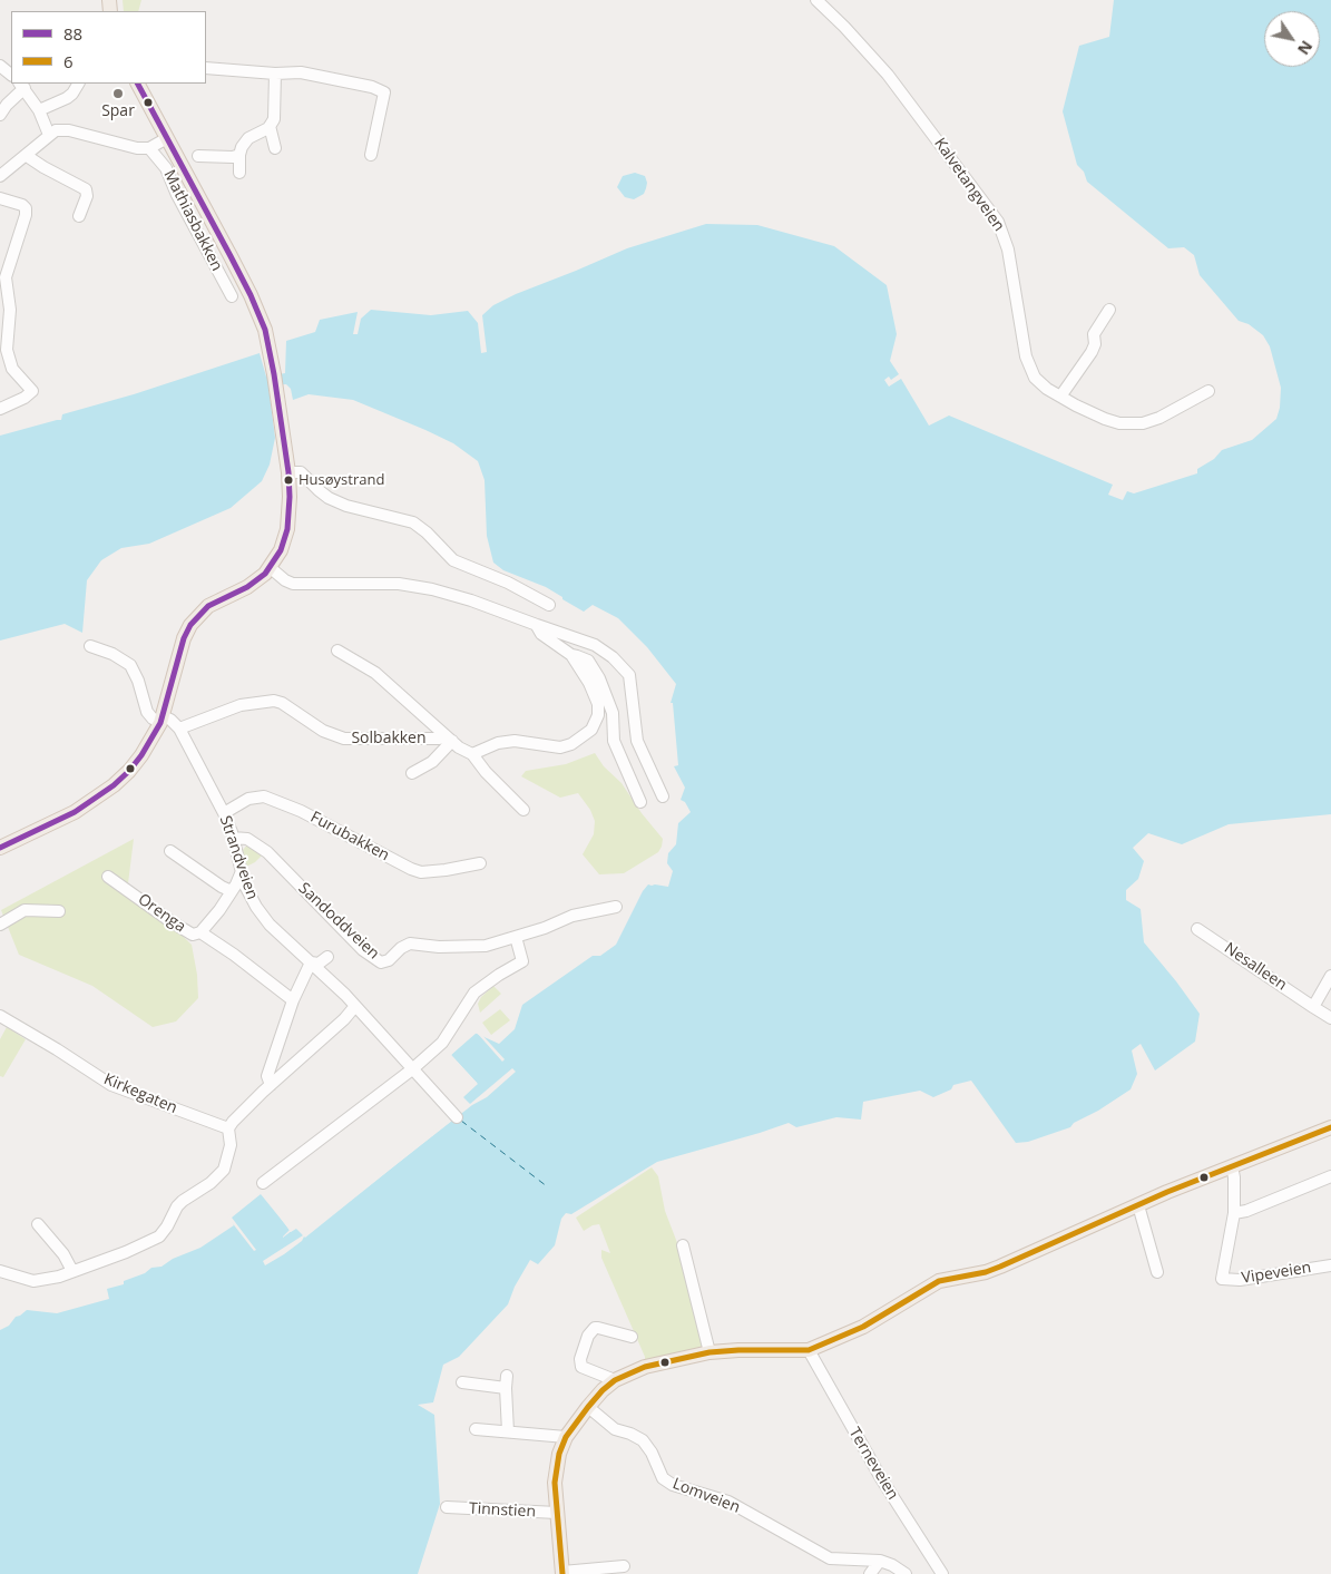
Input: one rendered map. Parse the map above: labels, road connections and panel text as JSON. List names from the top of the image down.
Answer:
{
  "streets": {
    "street": [
      "Kalvetangveien",
      "Mathiasbakken",
      "Solbakken",
      "Furubakken",
      "Strandveien",
      "Orenga",
      "Sandoddveien",
      "Nesalleen",
      "Kirkegaten",
      "Vipeveien",
      "Terneveien",
      "Lomveien",
      "Tinnstien"
    ]
  },
  "crossings": [
    ["Solbakken", "Strandveien"],
    ["Furubakken", "Strandveien"],
    ["Strandveien", "Orenga"],
    ["Strandveien", "Sandoddveien"]
  ],
  "places": ["Spar", "Husøystrand"],
  "lines": ["transit line 88", "transit line 6"],
  "legend": ["88", "6"],
  "north": "bottom right"
}
